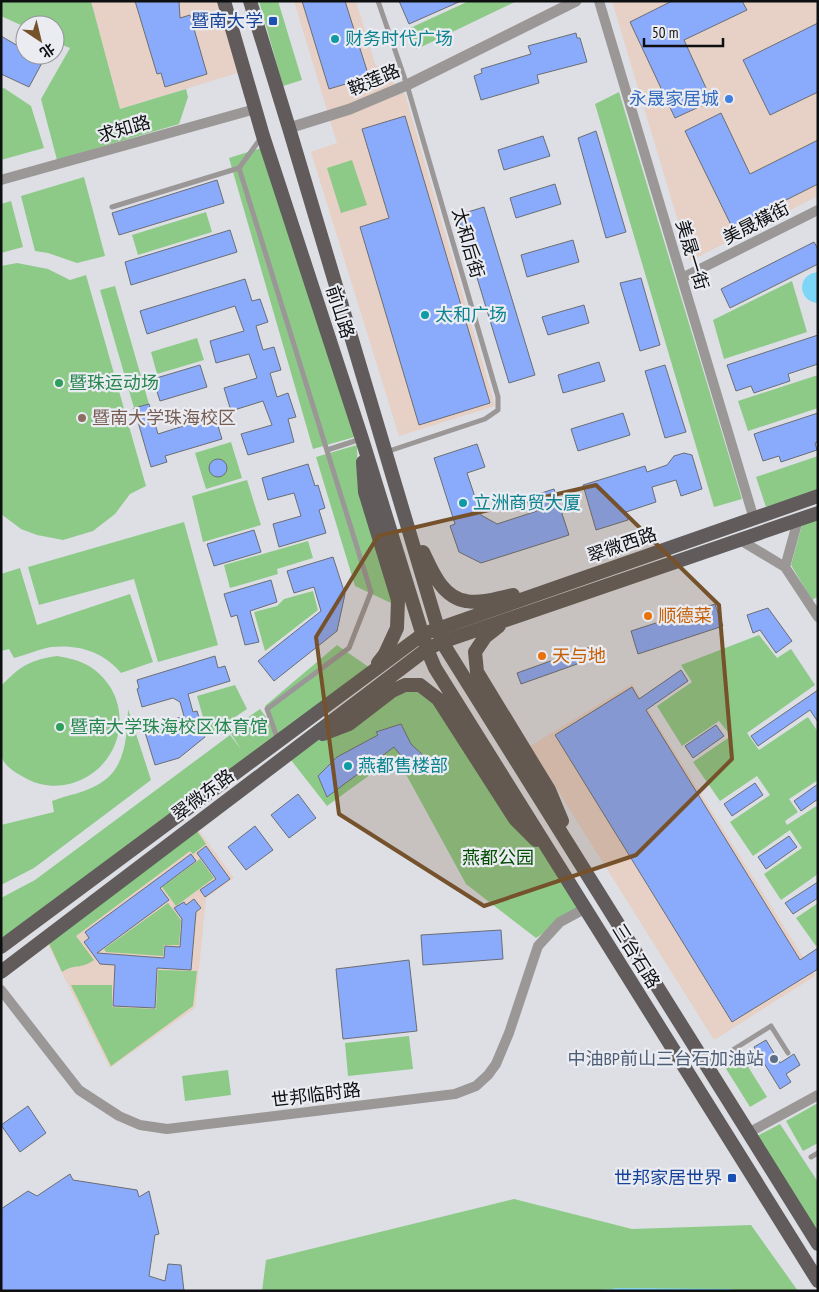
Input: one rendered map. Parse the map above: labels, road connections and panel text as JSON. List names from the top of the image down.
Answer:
{
  "streets": {
    "main road": [
      "前山路",
      "翠微西路",
      "翠微东路",
      "三台石路"
    ],
    "street": [
      "鞍莲路",
      "求知路",
      "美晟橫街",
      "美晟一街",
      "世邦临时路"
    ],
    "lane": ["太和后街"]
  },
  "crossings": [
    ["鞍莲路", "太和后街"],
    ["鞍莲路", "前山路"],
    ["求知路", "前山路"],
    ["美晟橫街", "美晟一街"],
    ["太和后街", "前山路"],
    ["美晟一街", "翠微西路"],
    ["前山路", "翠微西路"],
    ["前山路", "翠微东路"],
    ["前山路", "三台石路"],
    ["翠微西路", "翠微东路"],
    ["翠微西路", "三台石路"],
    ["翠微东路", "三台石路"],
    ["三台石路", "世邦临时路"]
  ],
  "parks": ["燕都公园"],
  "places": {
    "transit": ["暨南大学", "世邦家居世界"],
    "other": [
      "财务时代广场",
      "永晟家居城",
      "太和广场",
      "暨珠运动场",
      "暨南大学珠海校区",
      "立洲商贸大厦",
      "顺德菜",
      "天与地",
      "暨南大学珠海校区体育馆",
      "燕都售楼部",
      "中油BP前山三台石加油站"
    ]
  },
  "scale_bar": "50 m",
  "north": "bottom right"
}
